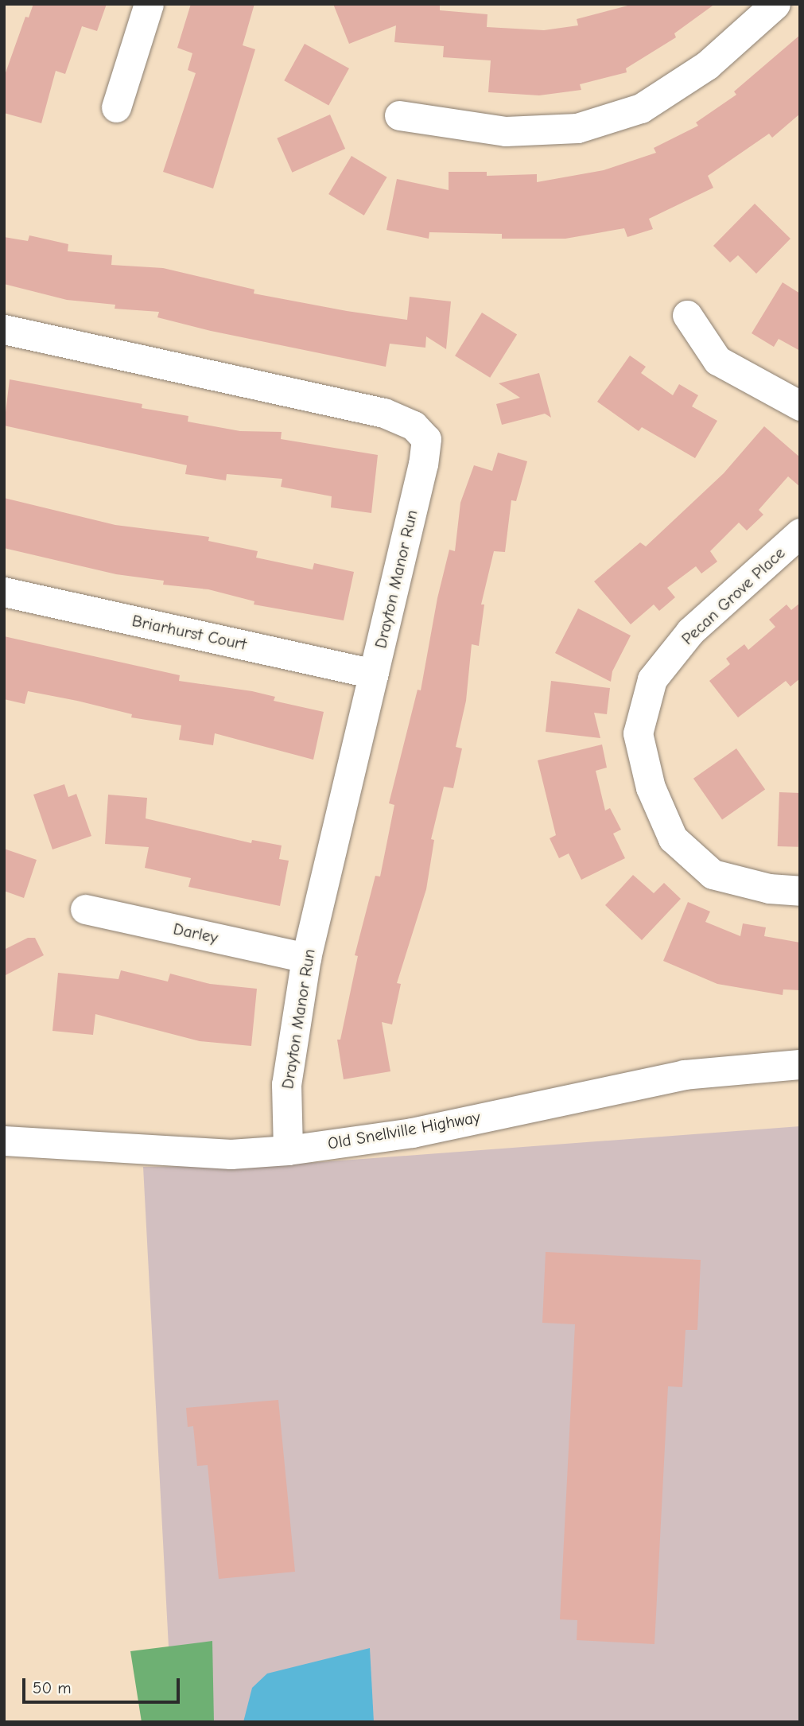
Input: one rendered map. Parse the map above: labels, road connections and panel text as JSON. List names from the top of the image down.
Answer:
{
  "streets": {
    "street": [
      "Drayton Manor Run",
      "Pecan Grove Place",
      "Briarhurst Court",
      "Darley",
      "Old Snellville Highway"
    ]
  },
  "crossings": [
    ["Drayton Manor Run", "Briarhurst Court"],
    ["Drayton Manor Run", "Darley"],
    ["Drayton Manor Run", "Old Snellville Highway"]
  ],
  "scale_bar": "50 m"
}
